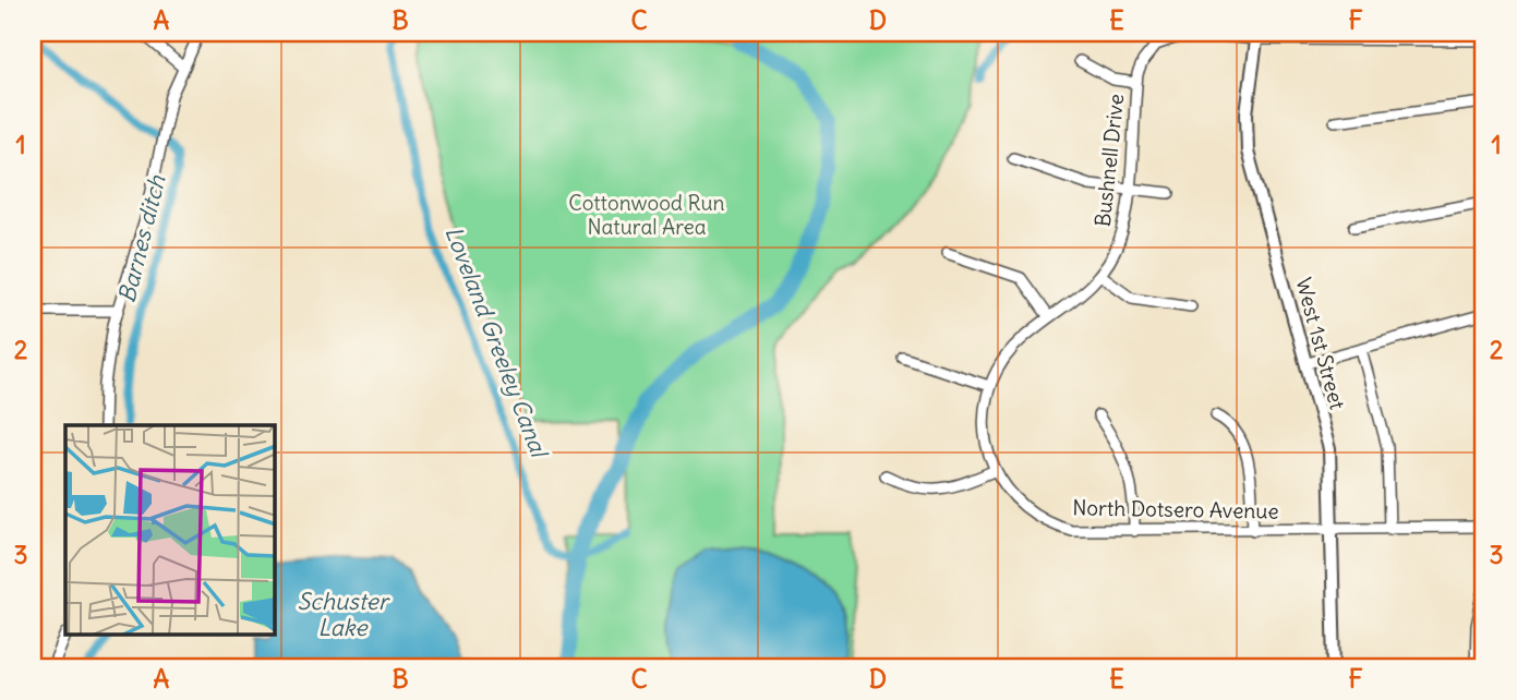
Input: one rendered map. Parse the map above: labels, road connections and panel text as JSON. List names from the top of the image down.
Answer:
{
  "streets": {
    "main road": ["West 1st Street"],
    "street": ["Bushnell Drive", "North Dotsero Avenue"]
  },
  "crossings": [
    ["Bushnell Drive", "West 1st Street"],
    ["Bushnell Drive", "North Dotsero Avenue"],
    ["West 1st Street", "North Dotsero Avenue"]
  ],
  "water": ["Barnes ditch", "Loveland Greeley Canal", "Schuster Lake"],
  "parks": ["Cottonwood Run Natural Area"],
  "grid": {
    "columns": [
      "A",
      "B",
      "C",
      "D",
      "E",
      "F"
    ],
    "rows": ["1", "2", "3"]
  }
}
